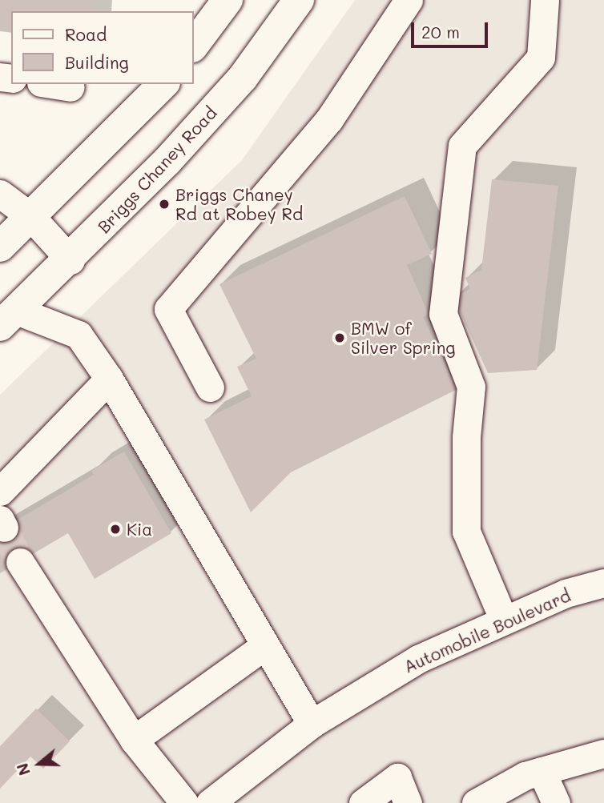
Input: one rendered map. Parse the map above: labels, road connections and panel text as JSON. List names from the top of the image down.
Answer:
{
  "streets": {
    "main road": ["Briggs Chaney Road"],
    "street": ["Automobile Boulevard"]
  },
  "places": ["Briggs Chaney Rd at Robey Rd", "BMW of Silver Spring", "Kia"],
  "legend": ["Road", "Building"],
  "scale_bar": "20 m",
  "north": "left"
}
